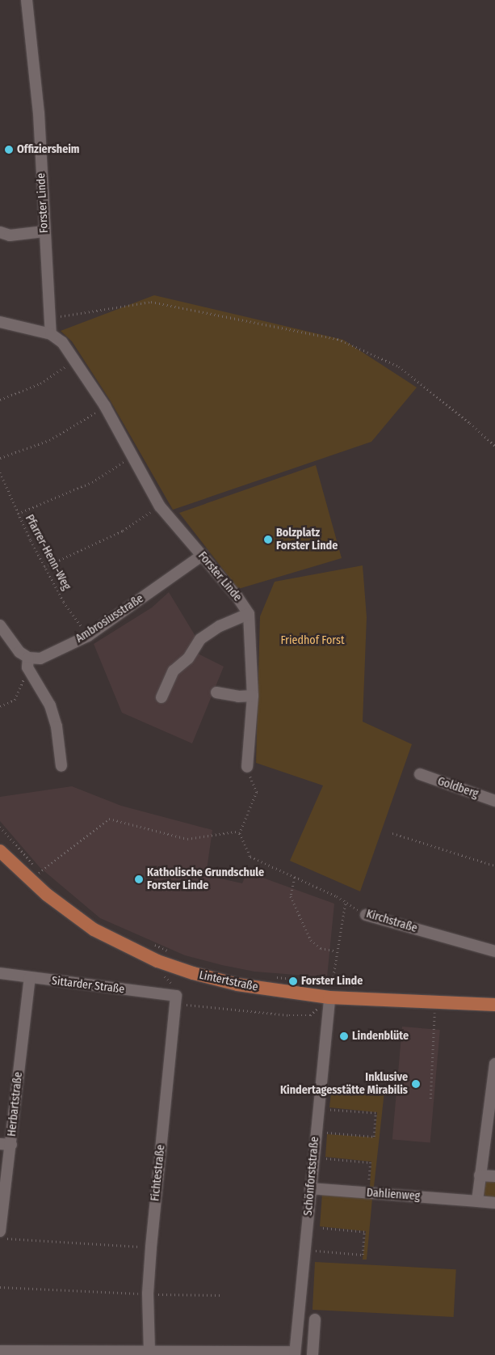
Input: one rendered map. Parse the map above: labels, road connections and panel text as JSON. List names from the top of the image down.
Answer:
{
  "streets": {
    "main road": ["Lintertstraße"],
    "street": [
      "Forster Linde",
      "Ambrosiusstraße",
      "Goldberg",
      "Kirchstraße",
      "Sittarder Straße",
      "Herbartstraße",
      "Fichtestraße",
      "Schönforststraße",
      "Dahlienweg"
    ],
    "path": ["Pfarrer-Henn-Weg"]
  },
  "crossings": [
    ["Forster Linde", "Ambrosiusstraße"],
    ["Pfarrer-Henn-Weg", "Ambrosiusstraße"],
    ["Lintertstraße", "Schönforststraße"],
    ["Sittarder Straße", "Herbartstraße"],
    ["Sittarder Straße", "Fichtestraße"],
    ["Schönforststraße", "Dahlienweg"]
  ],
  "parks": ["Friedhof Forst"],
  "places": [
    "Offiziersheim",
    "Bolzplatz Forster Linde",
    "Katholische Grundschule Forster Linde",
    "Forster Linde",
    "Lindenblüte",
    "Inklusive Kindertagesstätte Mirabilis"
  ]
}
